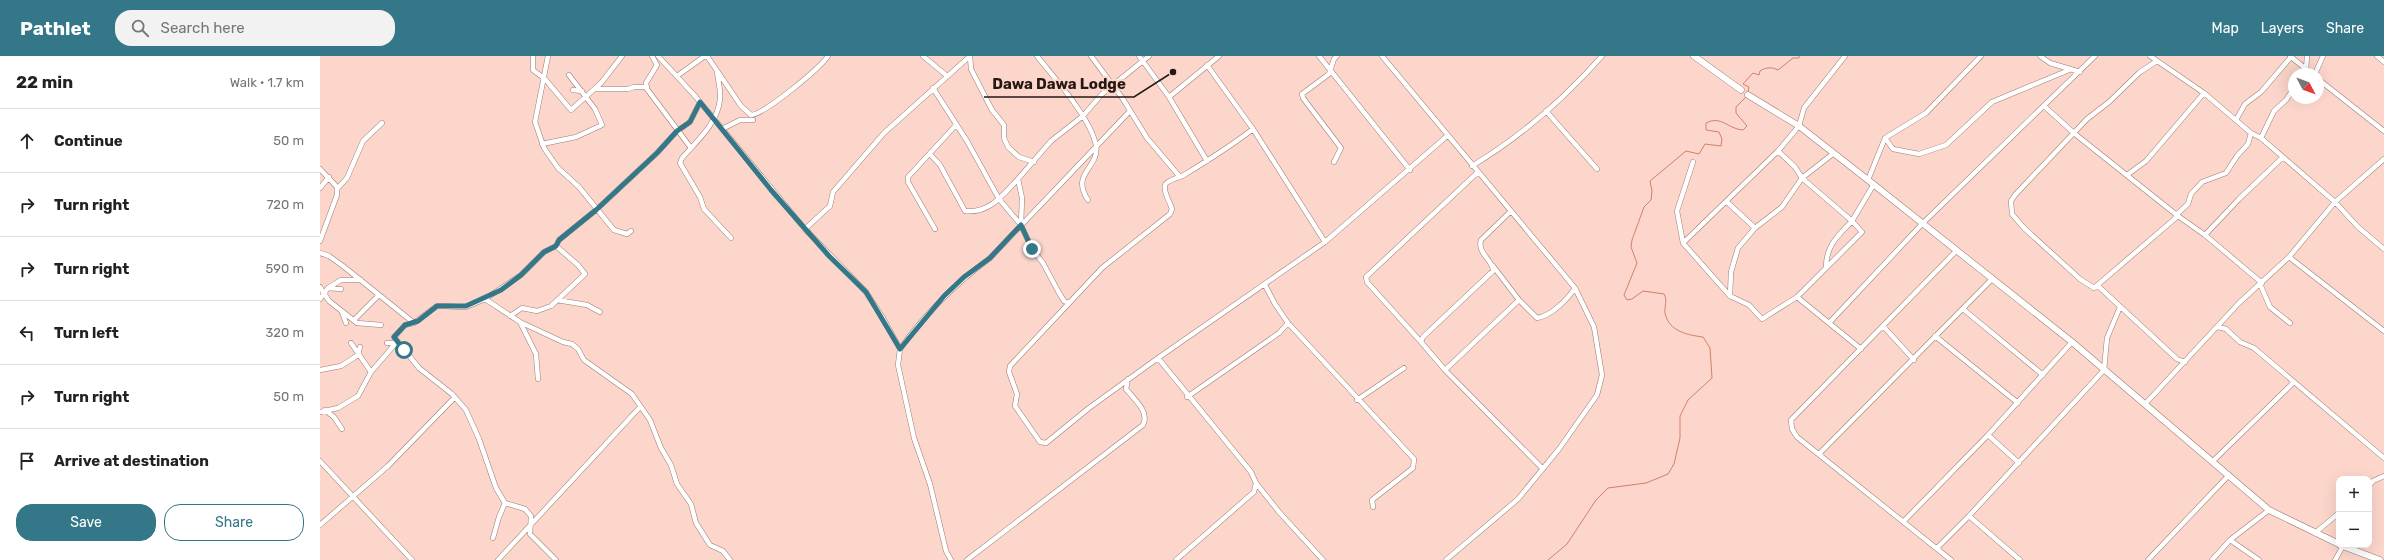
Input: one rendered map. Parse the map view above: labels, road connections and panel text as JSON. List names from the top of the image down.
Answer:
{
  "places": ["Dawa Dawa Lodge"],
  "north": "bottom right",
  "page": {
    "header": "Pathlet",
    "search": "Search here",
    "nav": ["Map", "Layers", "Share"],
    "heading": ["22 min", "Walk · 1.7 km"],
    "list": [
      ["Continue", "50 m"],
      ["Turn right", "720 m"],
      ["Turn right", "590 m"],
      ["Turn left", "320 m"],
      ["Turn right", "50 m"],
      "Arrive at destination"
    ],
    "map_buttons": ["+", "−"],
    "buttons": ["Save", "Share"]
  }
}
